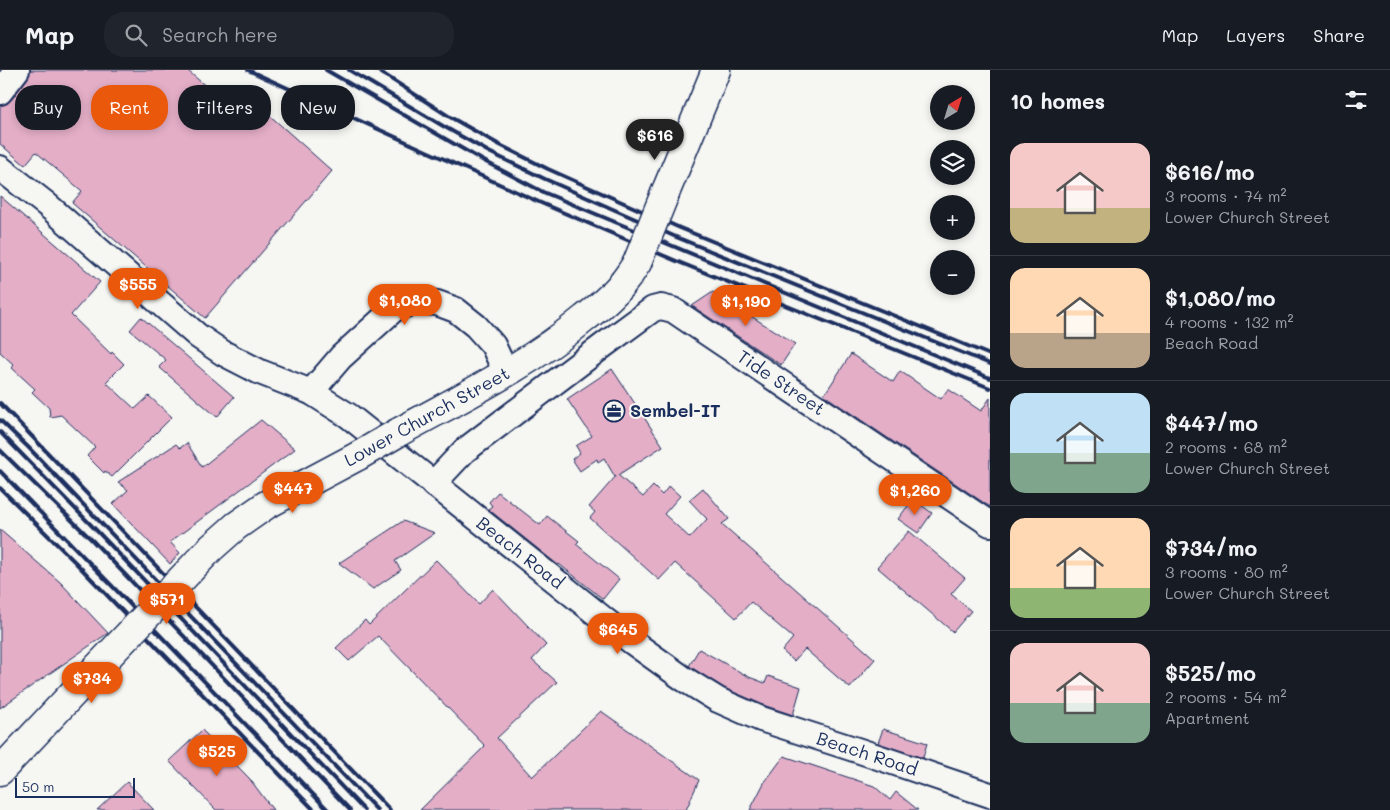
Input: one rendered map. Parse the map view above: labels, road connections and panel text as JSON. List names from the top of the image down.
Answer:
{
  "streets": {
    "main road": ["Lower Church Street"],
    "street": ["Tide Street", "Beach Road"]
  },
  "crossings": [
    ["Tide Street", "Beach Road"]
  ],
  "places": {
    "office": ["Sembel-IT"]
  },
  "scale_bar": "50 m",
  "north": "top right",
  "page": {
    "header": "Map",
    "search": "Search here",
    "nav": ["Map", "Layers", "Share"],
    "heading": "10 homes",
    "map_buttons": ["+", "−"],
    "chip": [
      "Buy",
      "Rent",
      "Filters",
      "New"
    ],
    "price": [
      "$616",
      "$555",
      "$1,080",
      "$1,190",
      "$447",
      "$1,260",
      "$571",
      "$645",
      "$734",
      "$525"
    ],
    "list": [
      {
        "name": "$616/mo",
        "note": "3 rooms · 74 m² · Lower Church Street"
      },
      {
        "name": "$1,080/mo",
        "note": "4 rooms · 132 m² · Beach Road"
      },
      {
        "name": "$447/mo",
        "note": "2 rooms · 68 m² · Lower Church Street"
      },
      {
        "name": "$734/mo",
        "note": "3 rooms · 80 m² · Lower Church Street"
      },
      {
        "name": "$525/mo",
        "note": "2 rooms · 54 m² · Apartment"
      }
    ],
    "scale": "50 m"
  }
}
